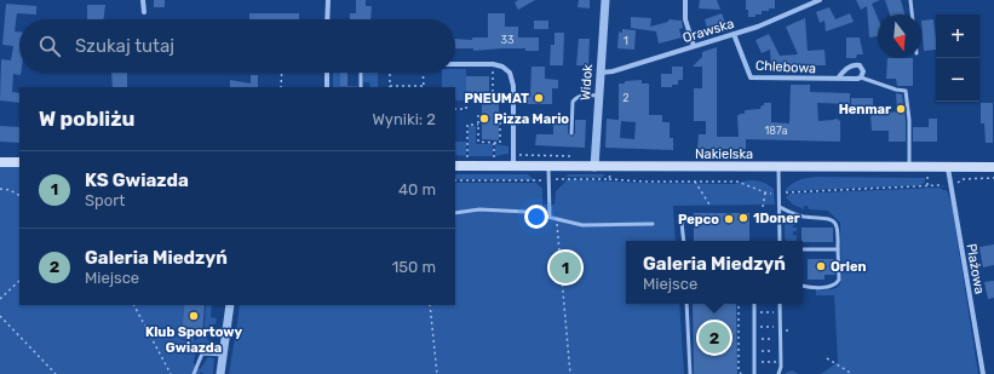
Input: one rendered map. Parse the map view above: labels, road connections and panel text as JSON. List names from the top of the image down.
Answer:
{
  "streets": {
    "main road": ["Nakielska"],
    "street": [
      "Orawska",
      "Chlebowa",
      "Widok",
      "Plażowa"
    ]
  },
  "crossings": [
    ["Orawska", "Chlebowa"],
    ["Orawska", "Widok"],
    ["Widok", "Nakielska"],
    ["Nakielska", "Plażowa"]
  ],
  "places": [
    "PNEUMAT",
    "Henmar",
    "Pizza Mario",
    "1Doner",
    "Pepco",
    "Orlen",
    "Klub Sportowy Gwiazda"
  ],
  "house_numbers": [
    "33",
    "1",
    "2",
    "187a"
  ],
  "north": "bottom",
  "page": {
    "map_buttons": ["+", "−"],
    "search": "Szukaj tutaj",
    "heading": ["W pobliżu", "Wyniki: 2"],
    "list": [
      {
        "mark": "1",
        "name": "KS Gwiazda",
        "note": "Sport",
        "value": "40 m"
      },
      {
        "mark": "2",
        "name": "Galeria Miedzyń",
        "note": "Miejsce",
        "value": "150 m"
      }
    ],
    "popup": ["Galeria Miedzyń", "Miejsce"],
    "pins": ["1", "2"]
  }
}
